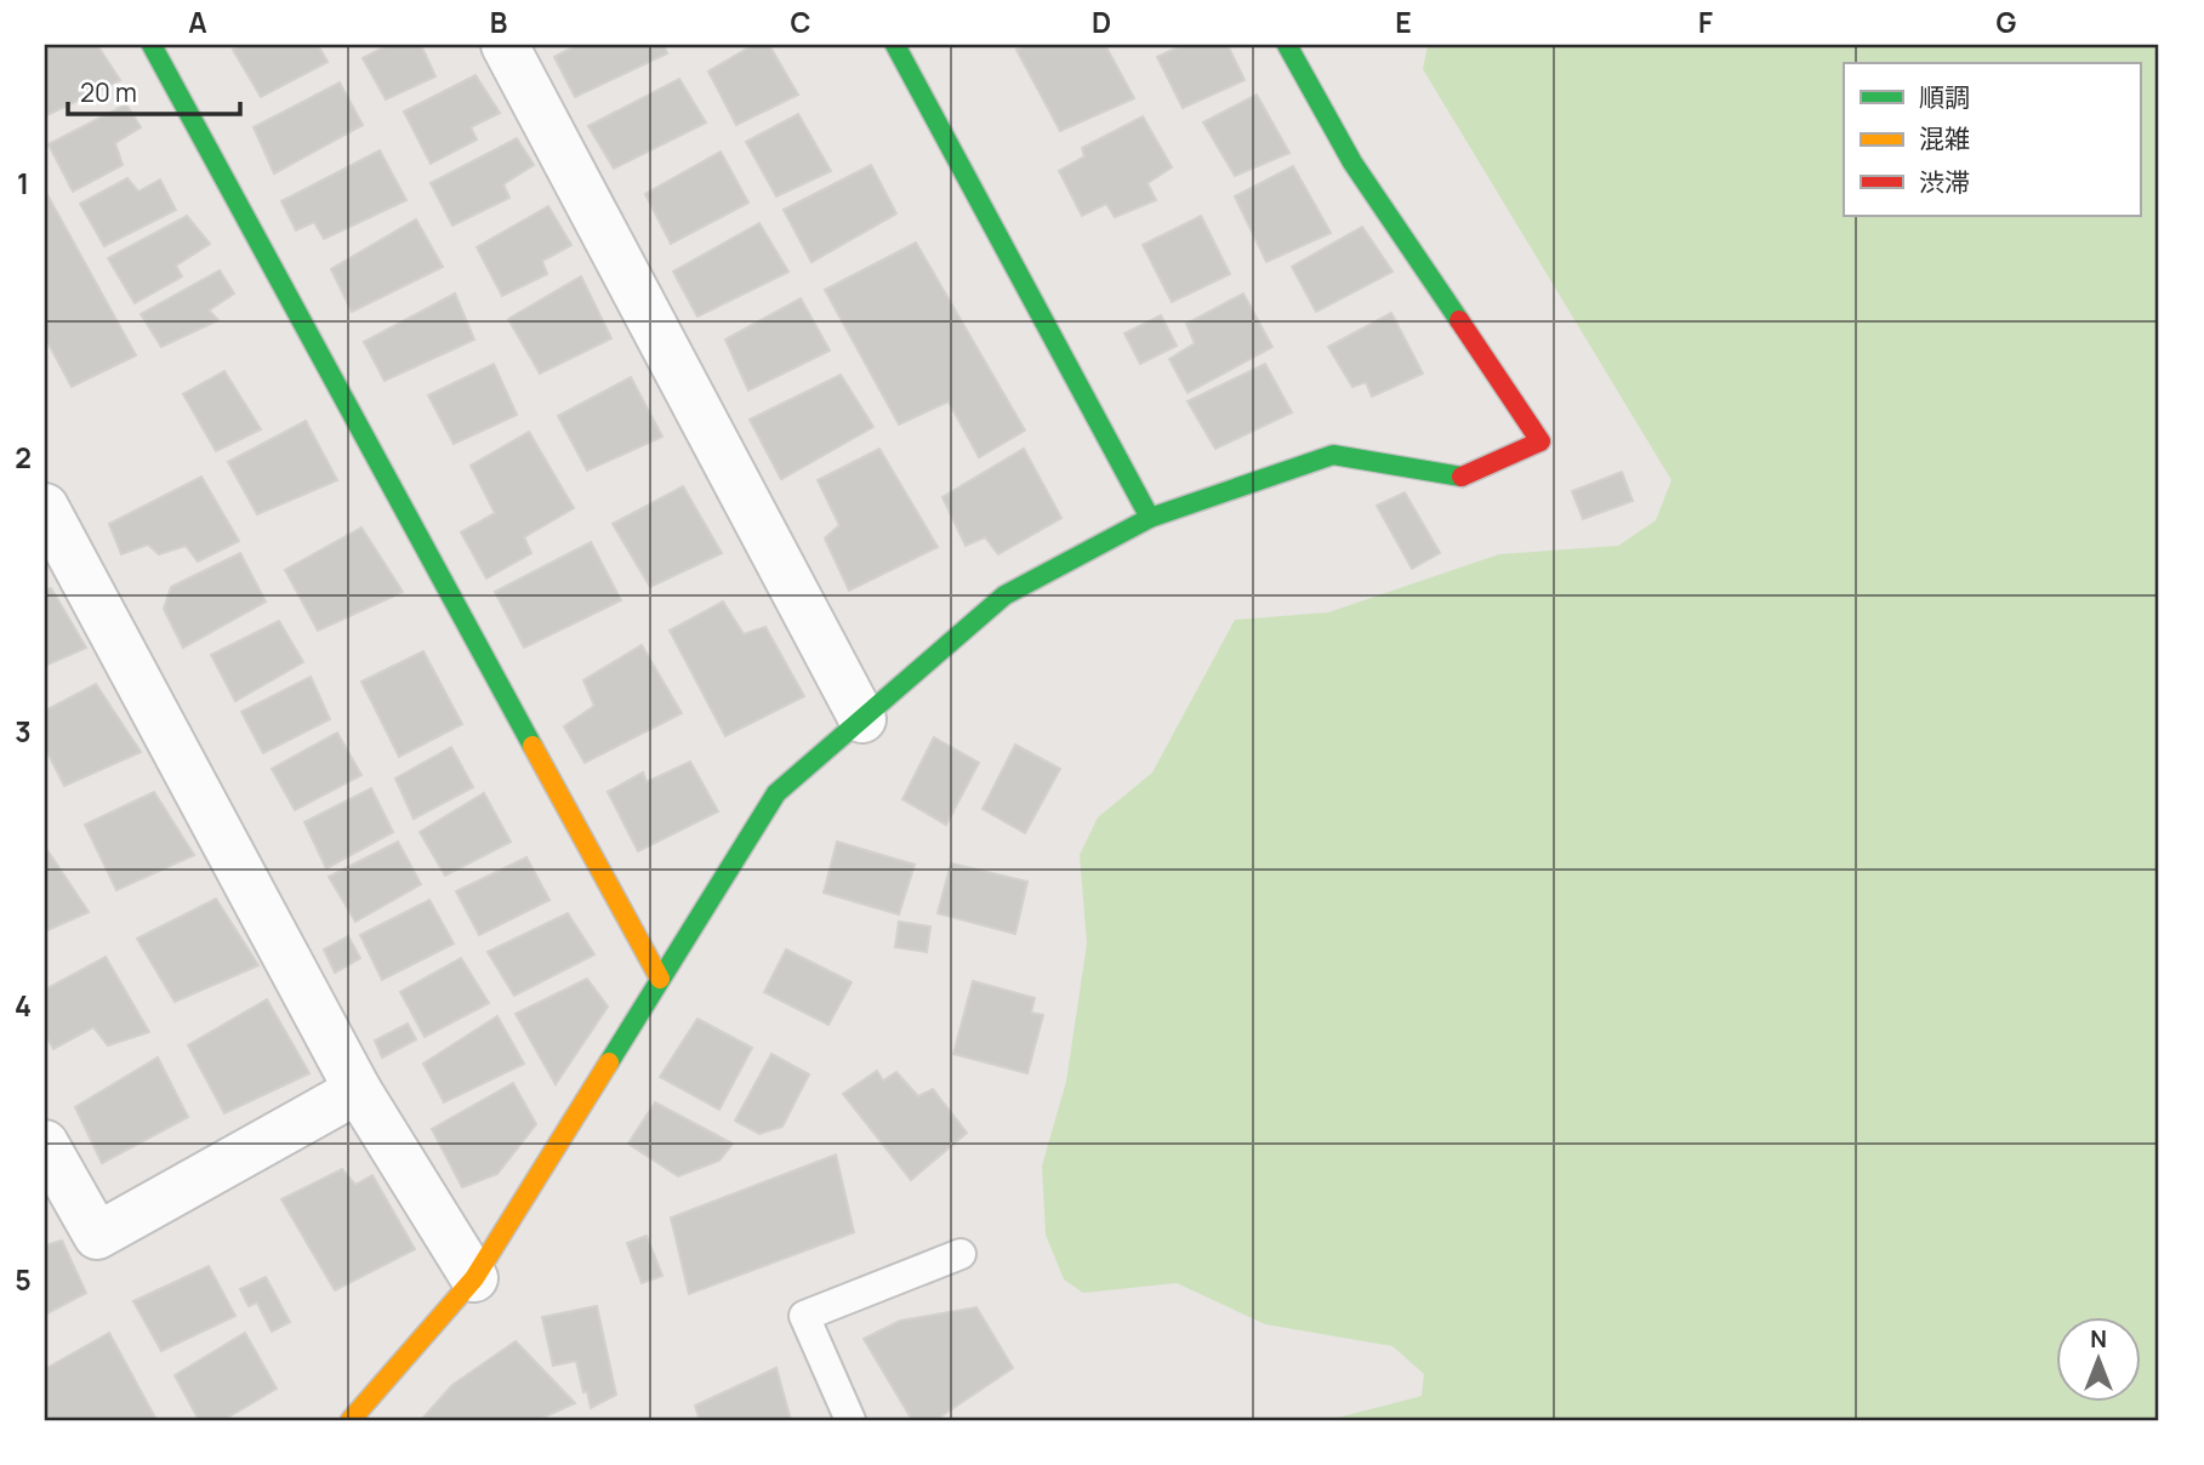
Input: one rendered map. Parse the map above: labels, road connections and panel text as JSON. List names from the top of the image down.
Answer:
{
  "legend": ["順調", "混雑", "渋滞"],
  "scale_bar": "20 m",
  "north": "top",
  "grid": {
    "columns": [
      "A",
      "B",
      "C",
      "D",
      "E",
      "F",
      "G"
    ],
    "rows": [
      "1",
      "2",
      "3",
      "4",
      "5"
    ]
  }
}
